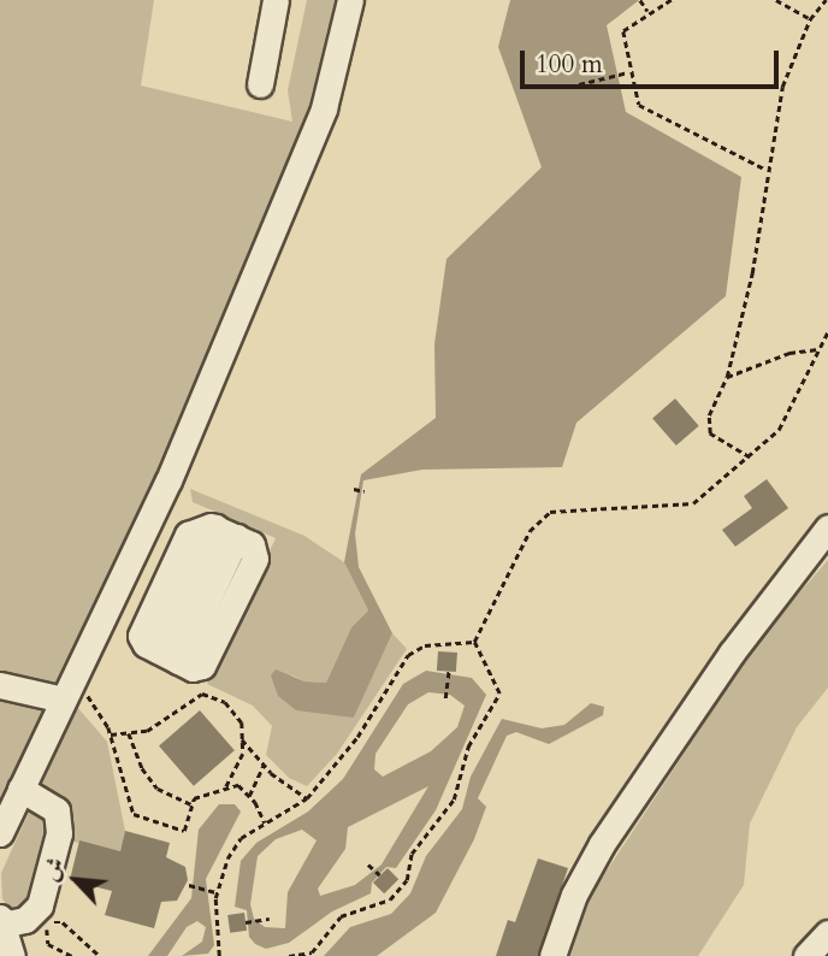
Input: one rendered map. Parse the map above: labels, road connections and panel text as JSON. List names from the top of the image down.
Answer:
{
  "scale_bar": "100 m",
  "north": "top left"
}
